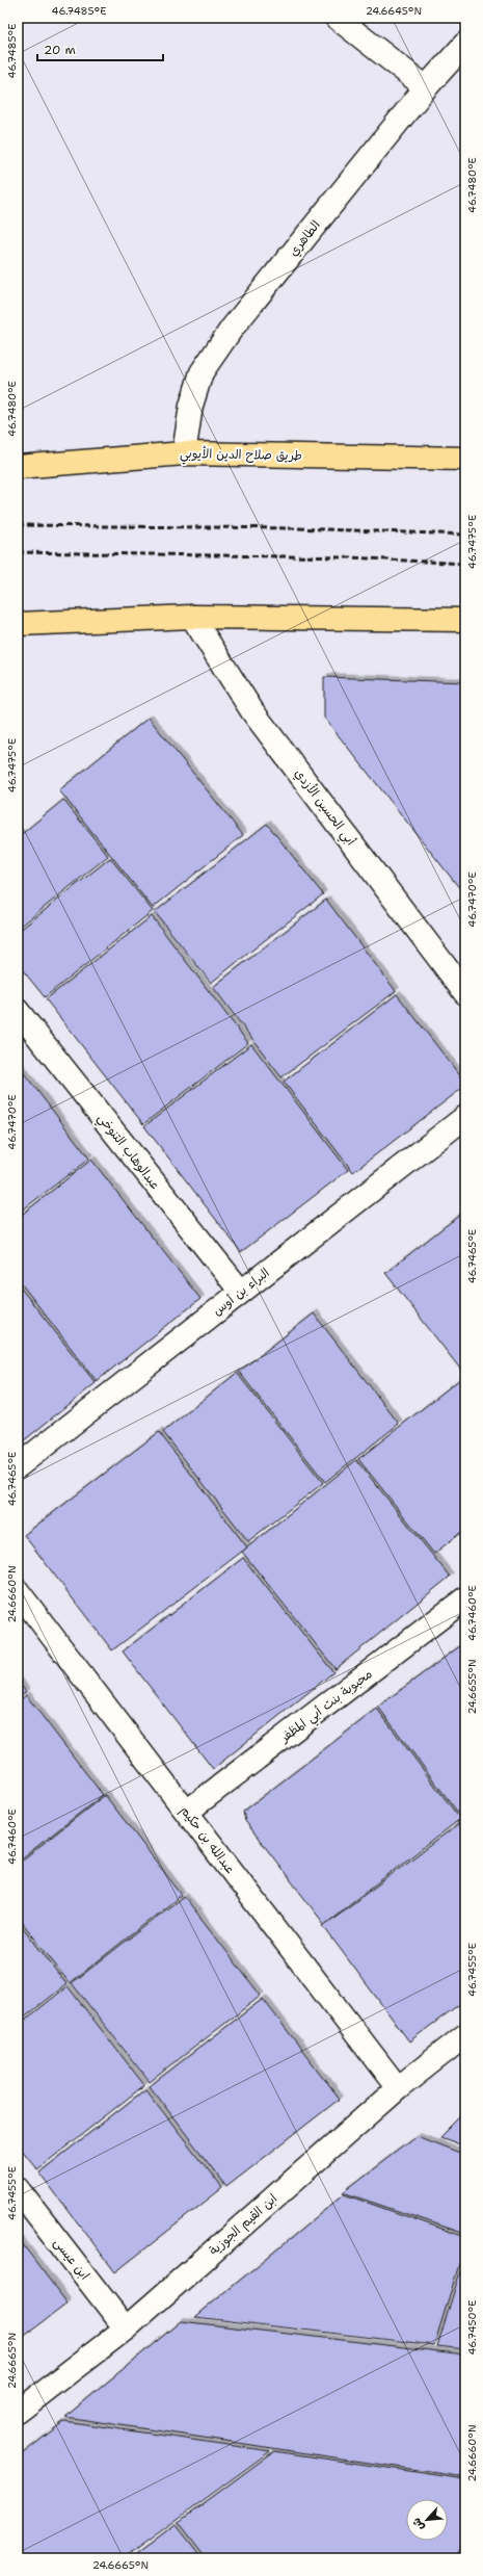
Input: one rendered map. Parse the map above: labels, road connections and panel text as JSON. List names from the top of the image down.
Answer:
{
  "streets": {
    "main road": ["طريق صلاح الدين الأيوبي"],
    "street": [
      "الطاهري",
      "أبي الحسين الأزدي",
      "عبدالوهاب التنوخي",
      "البراء بن أوس",
      "محبوبة بنت أبي المظفر",
      "عبدالله بن حكيم",
      "ابن القيم الجوزية",
      "ابن عيسى"
    ]
  },
  "crossings": [
    ["الطاهري", "طريق صلاح الدين الأيوبي"],
    ["عبدالوهاب التنوخي", "البراء بن أوس"],
    ["محبوبة بنت أبي المظفر", "عبدالله بن حكيم"],
    ["عبدالله بن حكيم", "ابن القيم الجوزية"],
    ["ابن القيم الجوزية", "ابن عيسى"]
  ],
  "scale_bar": "20 m",
  "north": "bottom left",
  "coordinates": [
    "46.7485°E",
    "24.6645°N",
    "46.7480°E",
    "46.7475°E",
    "46.7470°E",
    "46.7465°E",
    "24.6660°N",
    "46.7460°E",
    "24.6655°N",
    "46.7455°E",
    "46.7450°E",
    "24.6665°N"
  ]
}
